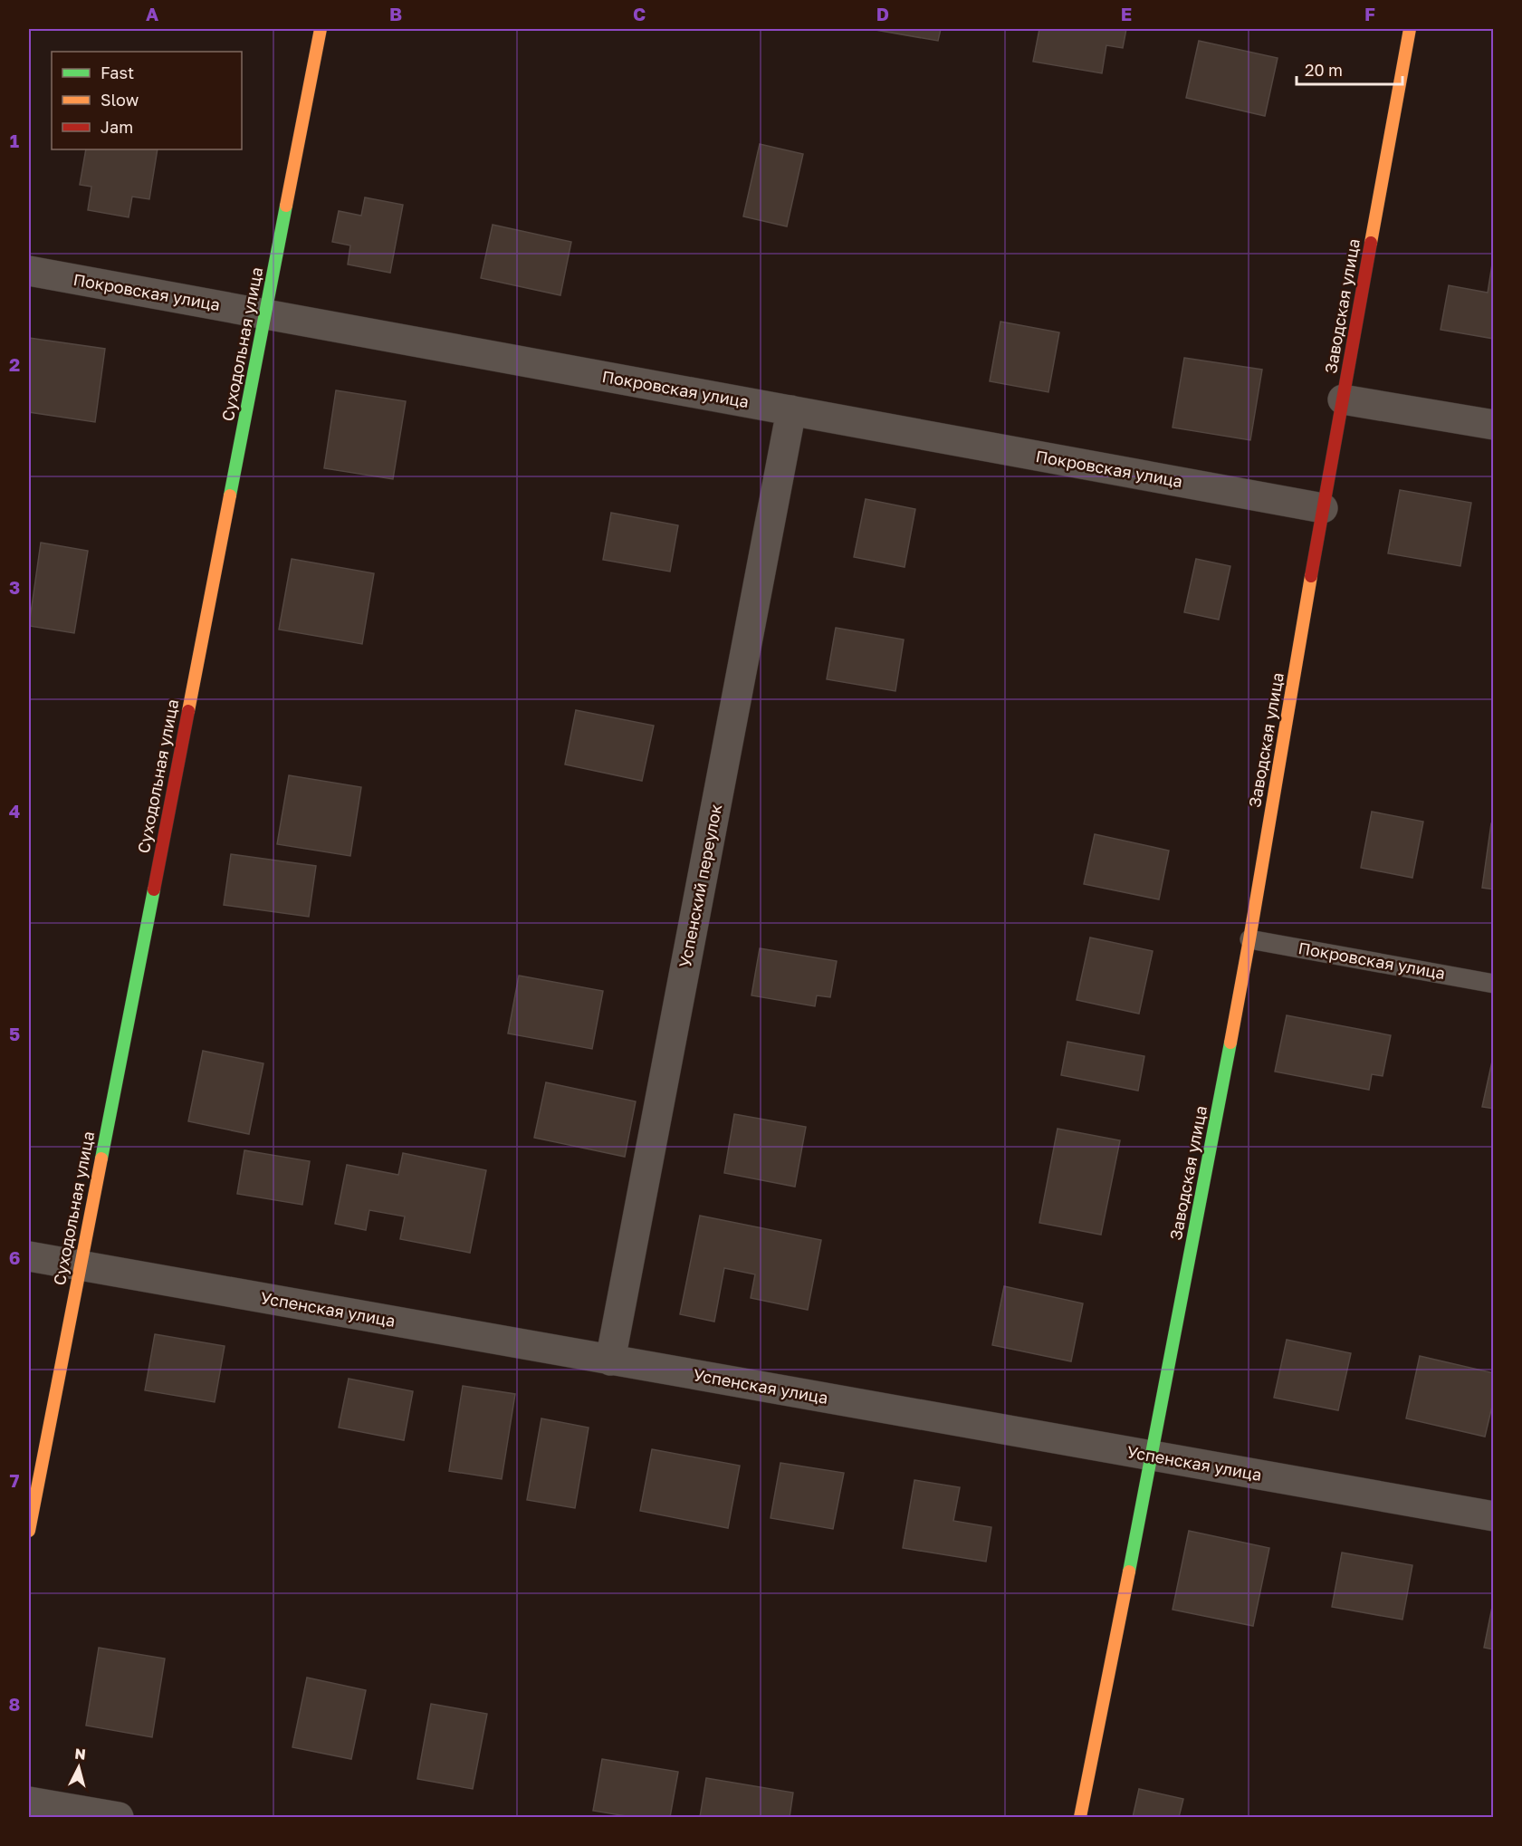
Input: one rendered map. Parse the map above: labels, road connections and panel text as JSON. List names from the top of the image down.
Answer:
{
  "streets": {
    "street": [
      "Покровская улица",
      "Заводская улица",
      "Суходольная улица",
      "Успенский переулок",
      "Успенская улица"
    ]
  },
  "crossings": [
    ["Покровская улица", "Заводская улица"],
    ["Покровская улица", "Суходольная улица"],
    ["Покровская улица", "Успенский переулок"],
    ["Заводская улица", "Успенская улица"],
    ["Суходольная улица", "Успенская улица"],
    ["Успенский переулок", "Успенская улица"]
  ],
  "legend": ["Fast", "Slow", "Jam"],
  "scale_bar": "20 m",
  "north": "top",
  "grid": {
    "columns": [
      "A",
      "B",
      "C",
      "D",
      "E",
      "F"
    ],
    "rows": [
      "1",
      "2",
      "3",
      "4",
      "5",
      "6",
      "7",
      "8"
    ]
  }
}
